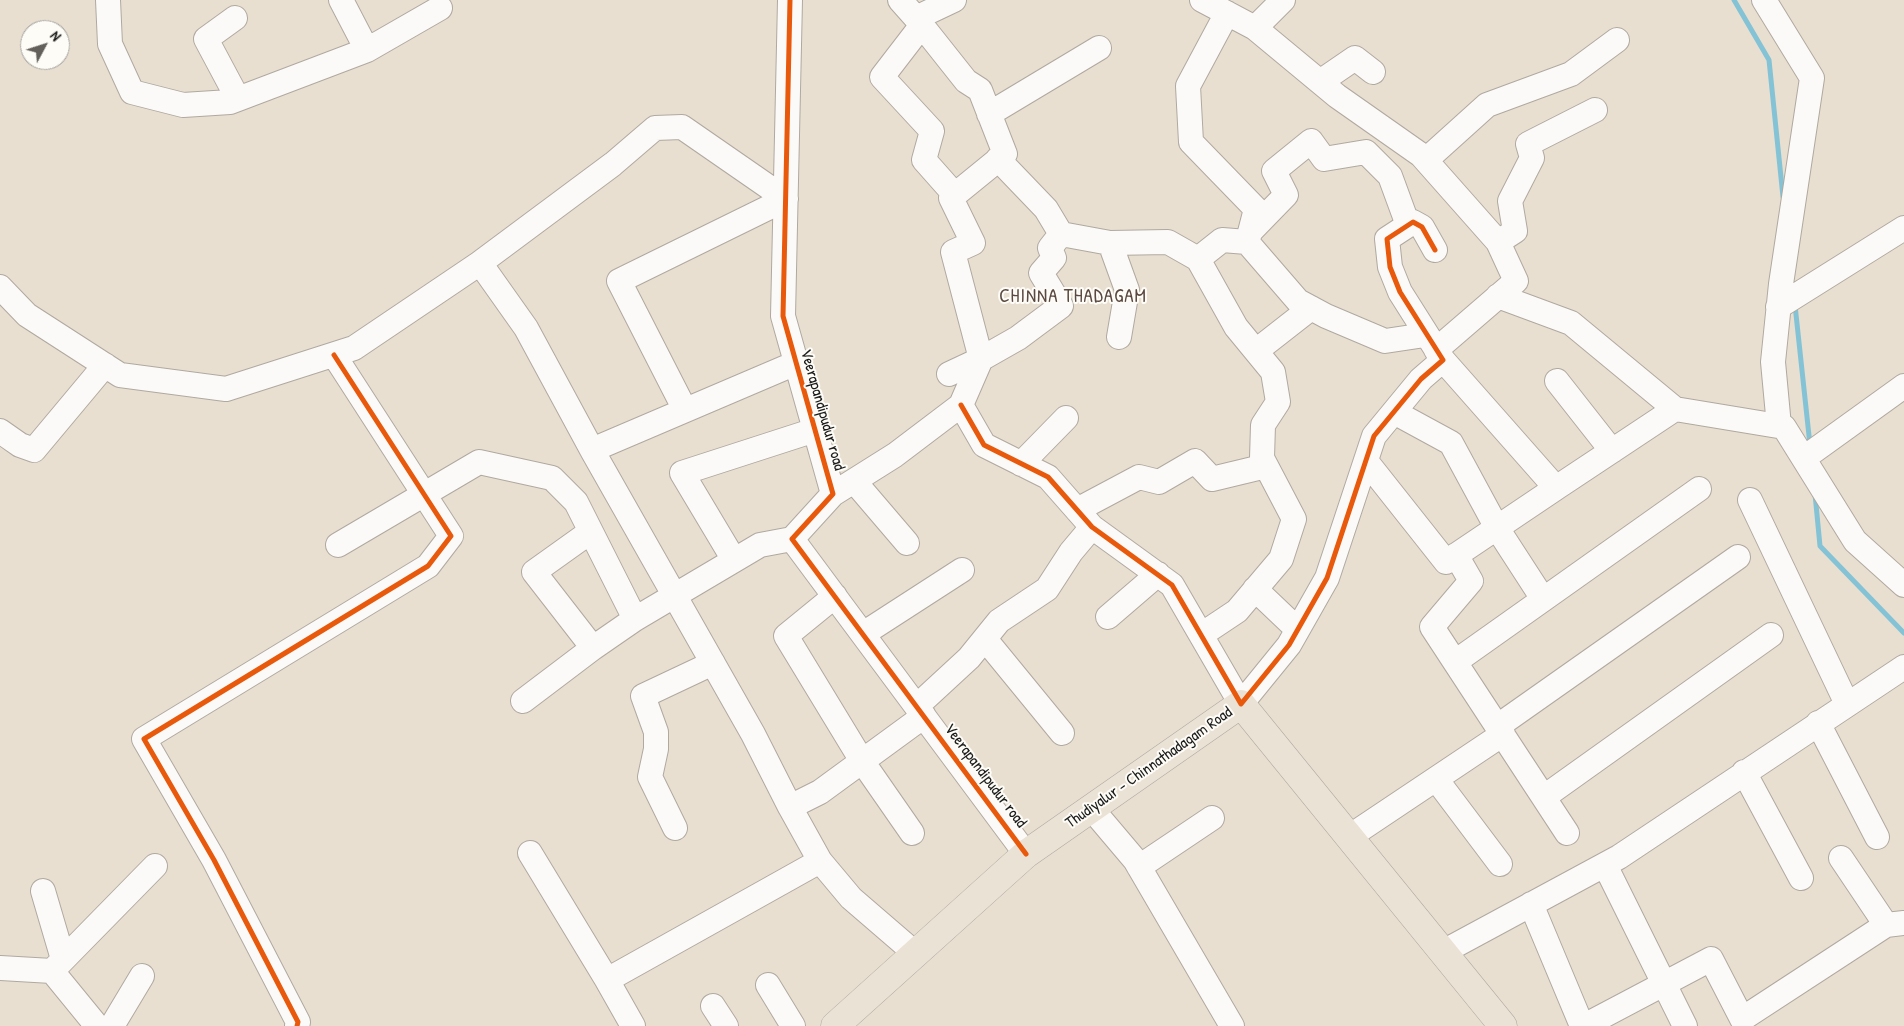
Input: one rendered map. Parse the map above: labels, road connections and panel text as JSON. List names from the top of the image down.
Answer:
{
  "streets": {
    "main road": ["Thudiyalur - Chinnathadagam Road"],
    "street": ["Veerapandipudur road"]
  },
  "crossings": [
    ["Veerapandipudur road", "Thudiyalur - Chinnathadagam Road"]
  ],
  "districts": ["CHINNA THADAGAM"],
  "north": "top right"
}
